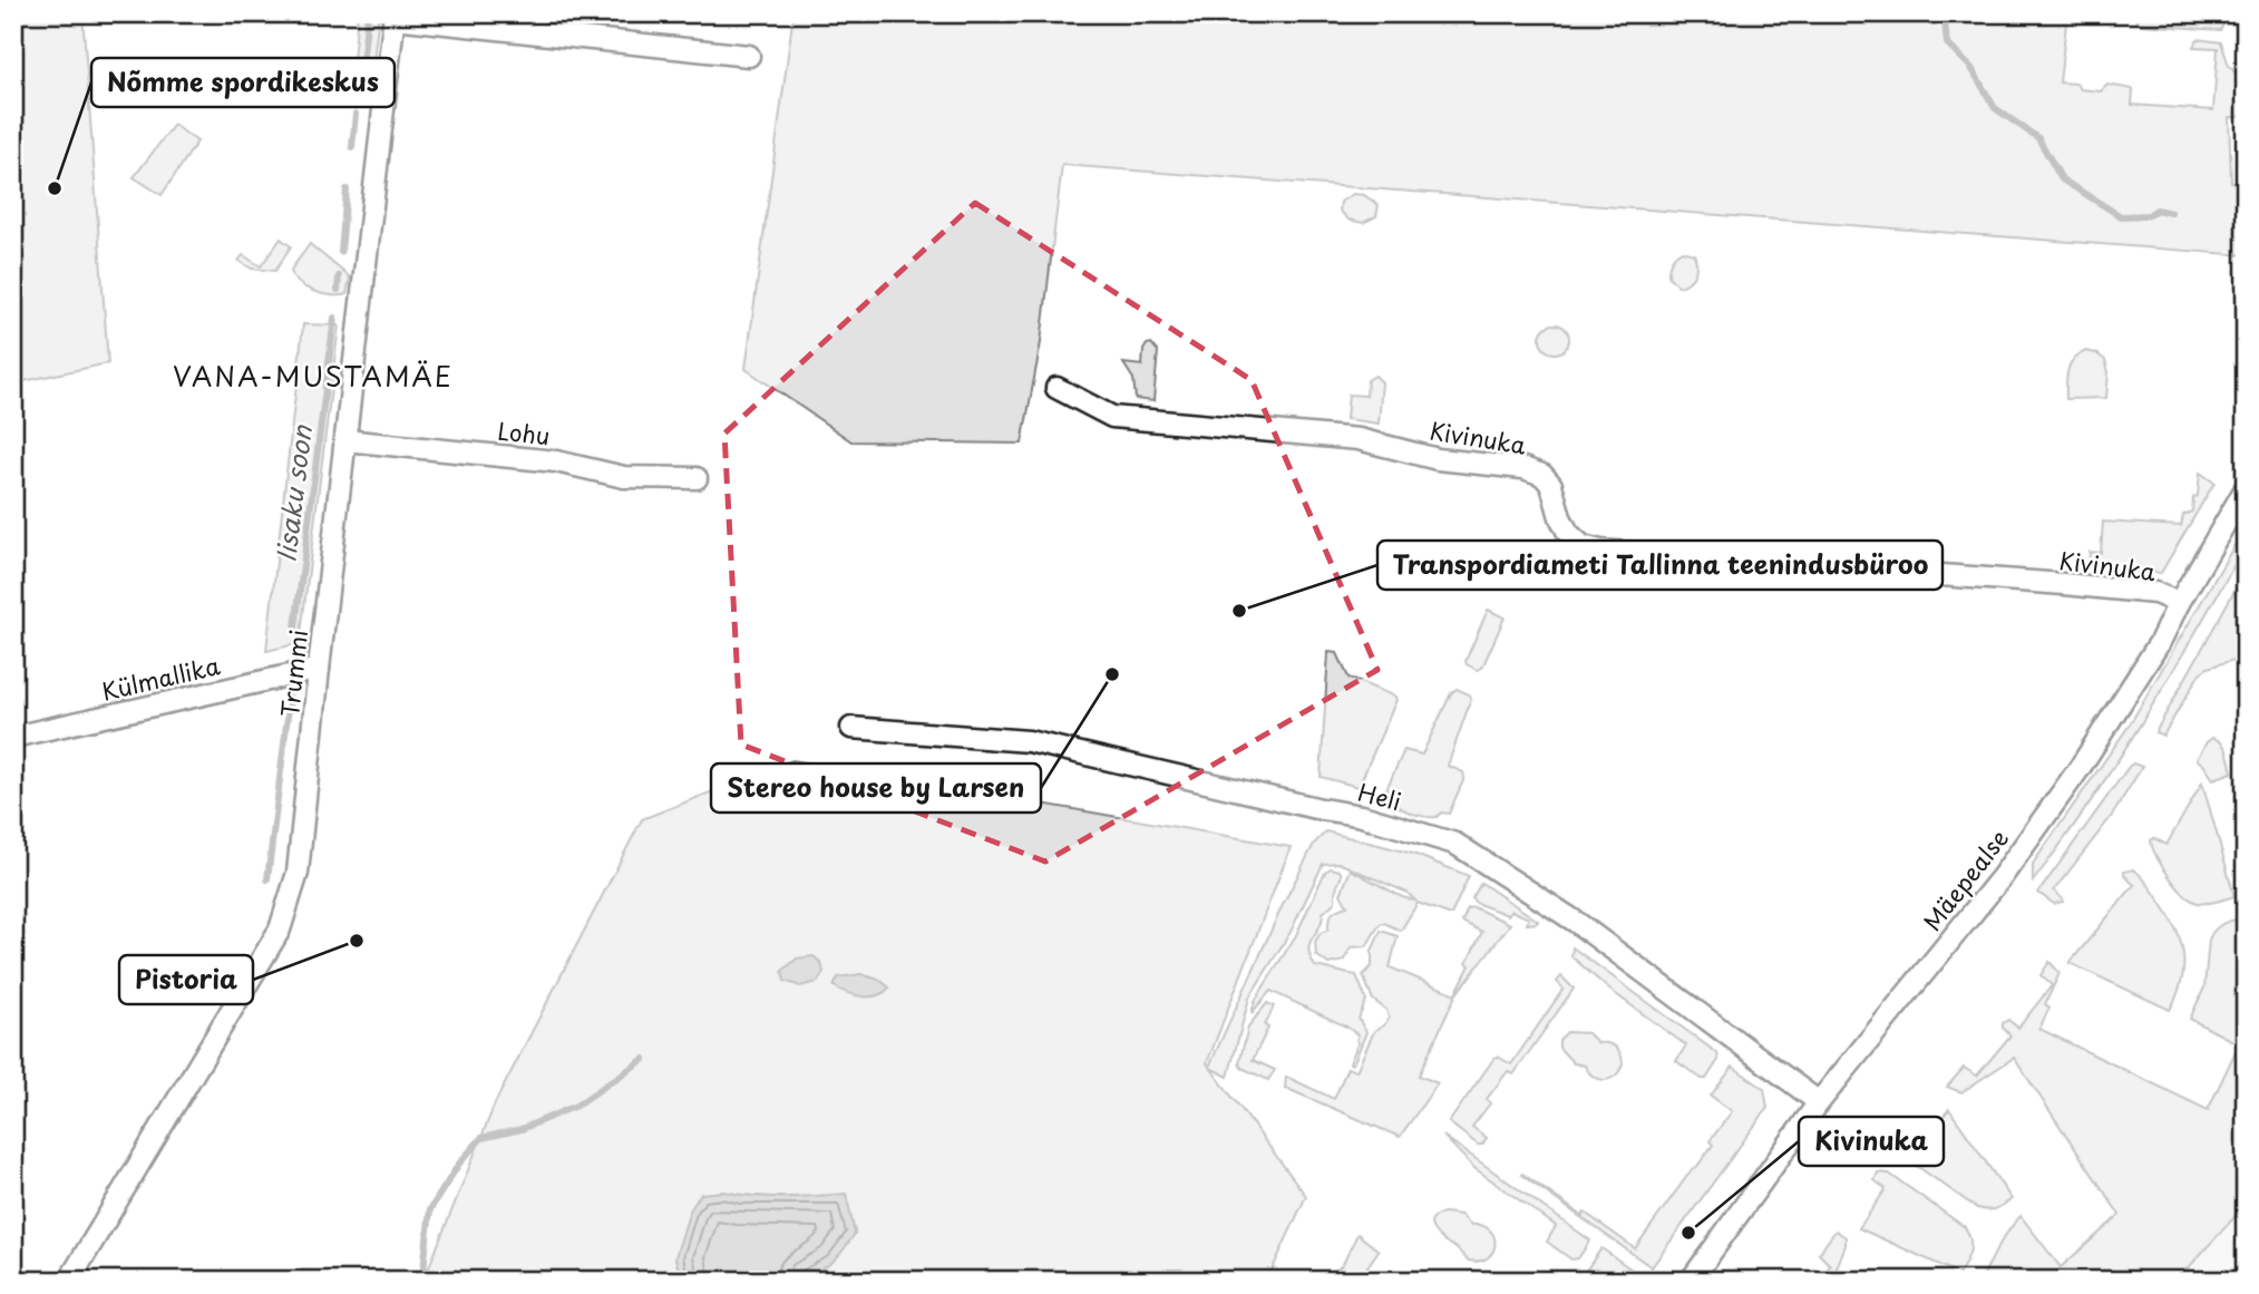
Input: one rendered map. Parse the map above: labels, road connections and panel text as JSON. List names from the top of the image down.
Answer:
{
  "streets": {
    "street": [
      "Lohu",
      "Kivinuka",
      "Trummi",
      "Külmallika",
      "Heli",
      "Mäepealse"
    ]
  },
  "crossings": [
    ["Lohu", "Trummi"],
    ["Kivinuka", "Mäepealse"],
    ["Trummi", "Külmallika"],
    ["Heli", "Mäepealse"]
  ],
  "districts": ["VANA-MUSTAMÄE"],
  "water": ["Iisaku soon"],
  "places": [
    "Nõmme spordikeskus",
    "Transpordiameti Tallinna teenindusbüroo",
    "Stereo house by Larsen",
    "Pistoria",
    "Kivinuka"
  ]
}
